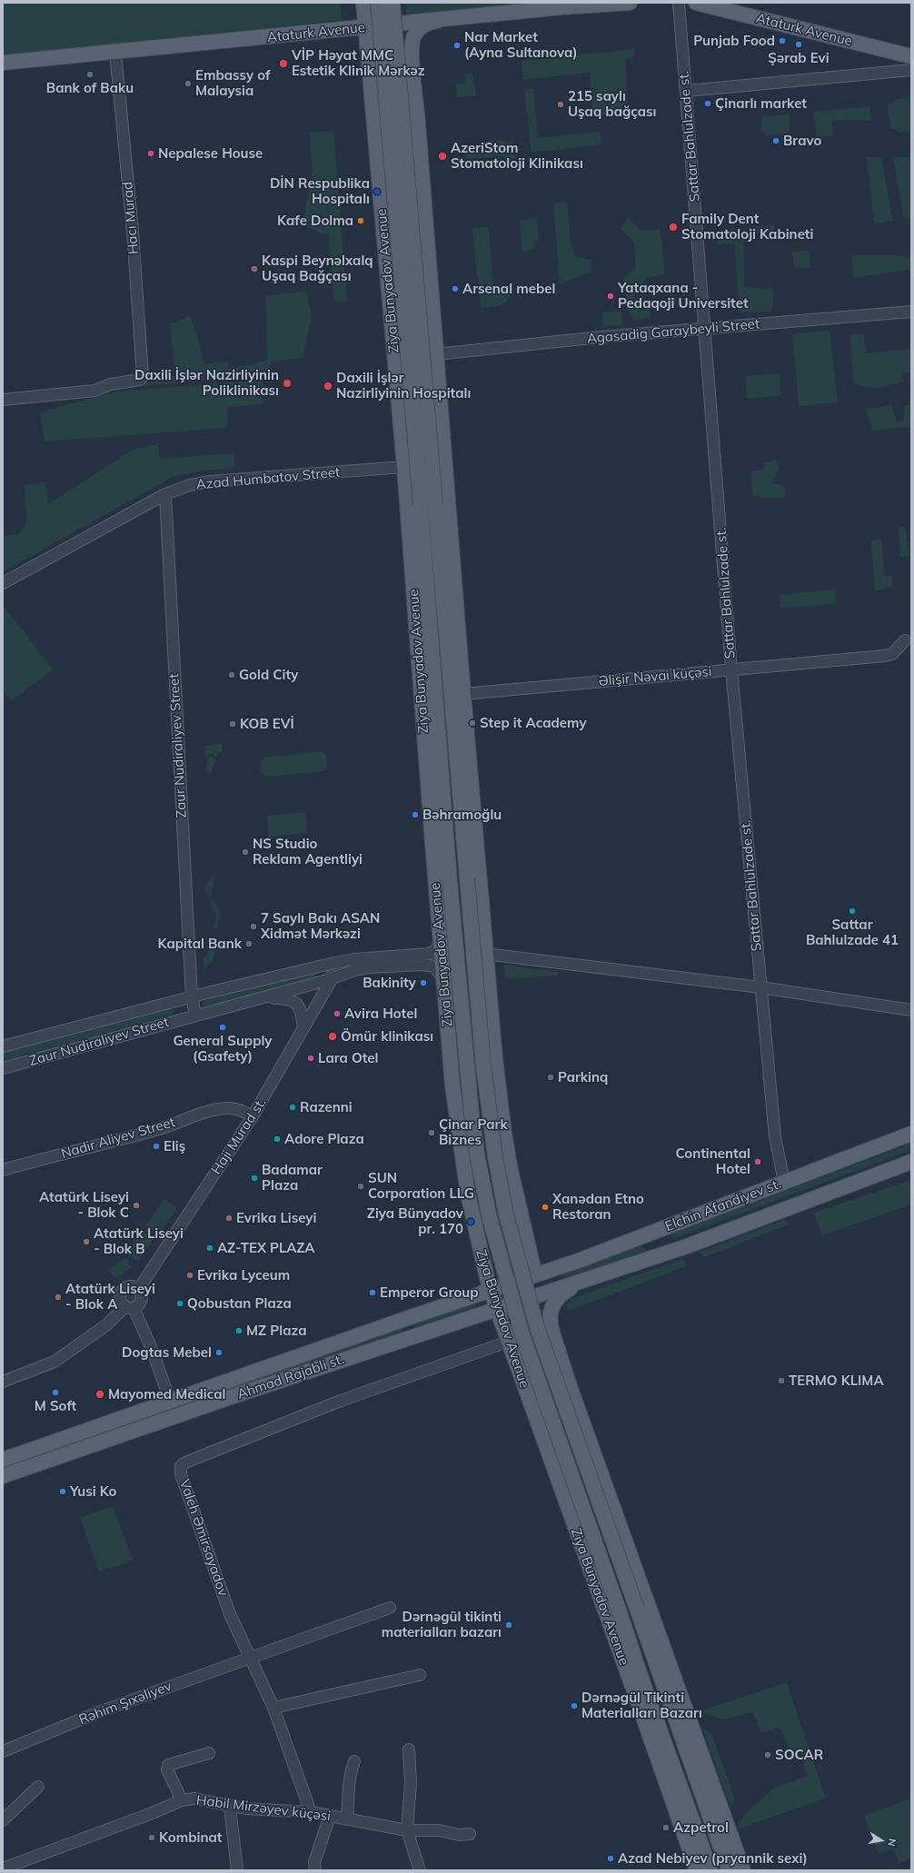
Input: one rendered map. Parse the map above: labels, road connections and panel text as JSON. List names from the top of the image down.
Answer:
{
  "streets": {
    "main road": [
      "Ataturk Avenue",
      "Ziya Bunyadov Avenue",
      "Elchin Afandiyev st.",
      "Ahmad Rajabli st."
    ],
    "street": [
      "Sattar Bahlulzade st.",
      "Hacı Murad",
      "Agasadig Garaybeyli Street",
      "Azad Humbatov Street",
      "Əlişir Nəvai küçəsi",
      "Zaur Nudiraliyev Street",
      "Haji Murad st.",
      "Nadir Aliyev Street",
      "Valeh Əmirsayadov",
      "Rəhim Şıxəliyev",
      "Habil Mirzəyev küçəsi"
    ]
  },
  "crossings": [
    ["Ataturk Avenue", "Hacı Murad"],
    ["Ataturk Avenue", "Ziya Bunyadov Avenue"],
    ["Sattar Bahlulzade st.", "Agasadig Garaybeyli Street"],
    ["Sattar Bahlulzade st.", "Əlişir Nəvai küçəsi"],
    ["Sattar Bahlulzade st.", "Elchin Afandiyev st."],
    ["Ziya Bunyadov Avenue", "Azad Humbatov Street"],
    ["Ziya Bunyadov Avenue", "Zaur Nudiraliyev Street"],
    ["Ziya Bunyadov Avenue", "Elchin Afandiyev st."],
    ["Ziya Bunyadov Avenue", "Ahmad Rajabli st."],
    ["Ziya Bunyadov Avenue", "Valeh Əmirsayadov"],
    ["Azad Humbatov Street", "Zaur Nudiraliyev Street"],
    ["Zaur Nudiraliyev Street", "Haji Murad st."],
    ["Haji Murad st.", "Nadir Aliyev Street"],
    ["Elchin Afandiyev st.", "Ahmad Rajabli st."],
    ["Valeh Əmirsayadov", "Rəhim Şıxəliyev"],
    ["Valeh Əmirsayadov", "Habil Mirzəyev küçəsi"]
  ],
  "places": [
    "Punjab Food",
    "Şərab Evi",
    "Nar Market (Ayna Sultanova)",
    "VİP Həyat MMC Estetik Klinik Mərkəz",
    "Bank of Baku",
    "Embassy of Malaysia",
    "Çinarlı market",
    "215 saylı Uşaq bağçası",
    "Bravo",
    "Nepalese House",
    "AzeriStom Stomatoloji Klinikası",
    "DİN Respublika Hospitalı",
    "Kafe Dolma",
    "Family Dent Stomatoloji Kabineti",
    "Kaspi Beynəlxalq Uşaq Bağçası",
    "Arsenal mebel",
    "Yataqxana - Pedaqoji Universitet",
    "Daxili İşlər Nazirliyinin Poliklinikası",
    "Daxili İşlər Nazirliyinin Hospitalı",
    "Gold City",
    "Step it Academy",
    "KOB EVİ",
    "Bəhramoğlu",
    "NS Studio Reklam Agentliyi",
    "Sattar Bahlulzade 41",
    "7 Saylı Bakı ASAN Xidmət Mərkəzi",
    "Kapital Bank",
    "Bakinity",
    "Avira Hotel",
    "General Supply (Gsafety)",
    "Ömür klinikası",
    "Lara Otel",
    "Parkinq",
    "Razenni",
    "Çinar Park Biznes",
    "Adore Plaza",
    "Eliş",
    "Continental Hotel",
    "Badamar Plaza",
    "SUN Corporation LLG",
    "Atatürk Liseyi - Blok C",
    "Xanədan Etno Restoran",
    "Evrika Liseyi",
    "Ziya Bünyadov pr. 170",
    "Atatürk Liseyi - Blok B",
    "AZ-TEX PLAZA",
    "Evrika Lyceum",
    "Emperor Group",
    "Atatürk Liseyi - Blok A",
    "Qobustan Plaza",
    "MZ Plaza",
    "Dogtas Mebel",
    "TERMO KLIMA",
    "M Soft",
    "Mayomed Medical",
    "Yusi Ko",
    "Dərnəgül tikinti materialları bazarı",
    "Dərnəgül Tikinti Materialları Bazarı",
    "SOCAR",
    "Azpetrol",
    "Kombinat",
    "Azad Nebiyev (pryannik sexi)"
  ],
  "north": "right"
}
